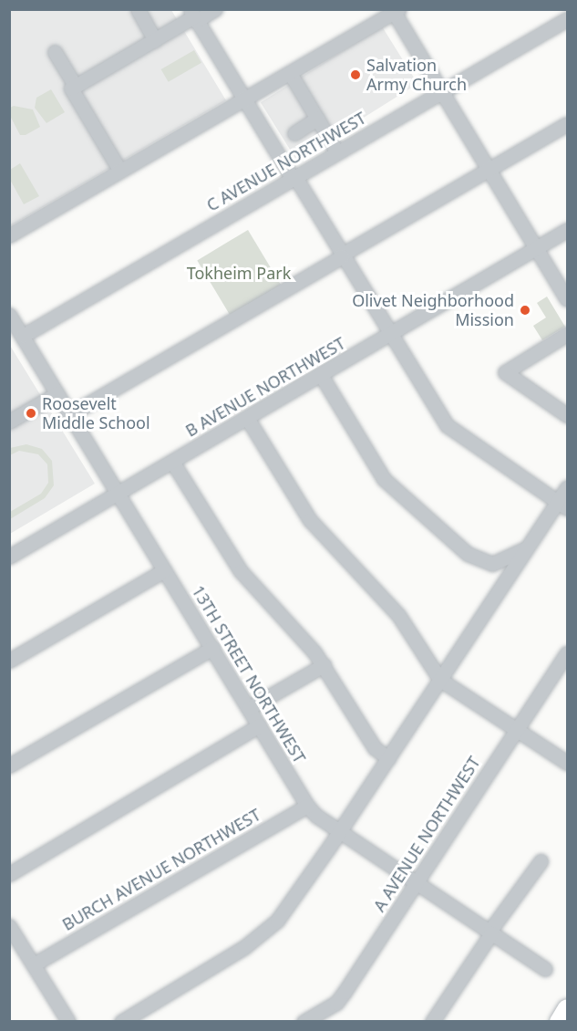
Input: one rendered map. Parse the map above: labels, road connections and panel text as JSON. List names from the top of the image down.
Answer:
{
  "streets": {
    "street": [
      "C AVENUE NORTHWEST",
      "B AVENUE NORTHWEST",
      "13TH STREET NORTHWEST",
      "A AVENUE NORTHWEST",
      "BURCH AVENUE NORTHWEST"
    ]
  },
  "crossings": [
    ["C AVENUE NORTHWEST", "13TH STREET NORTHWEST"],
    ["B AVENUE NORTHWEST", "13TH STREET NORTHWEST"],
    ["13TH STREET NORTHWEST", "A AVENUE NORTHWEST"],
    ["13TH STREET NORTHWEST", "BURCH AVENUE NORTHWEST"]
  ],
  "parks": ["Tokheim Park"],
  "places": ["Salvation Army Church", "Olivet Neighborhood Mission", "Roosevelt Middle School"]
}
